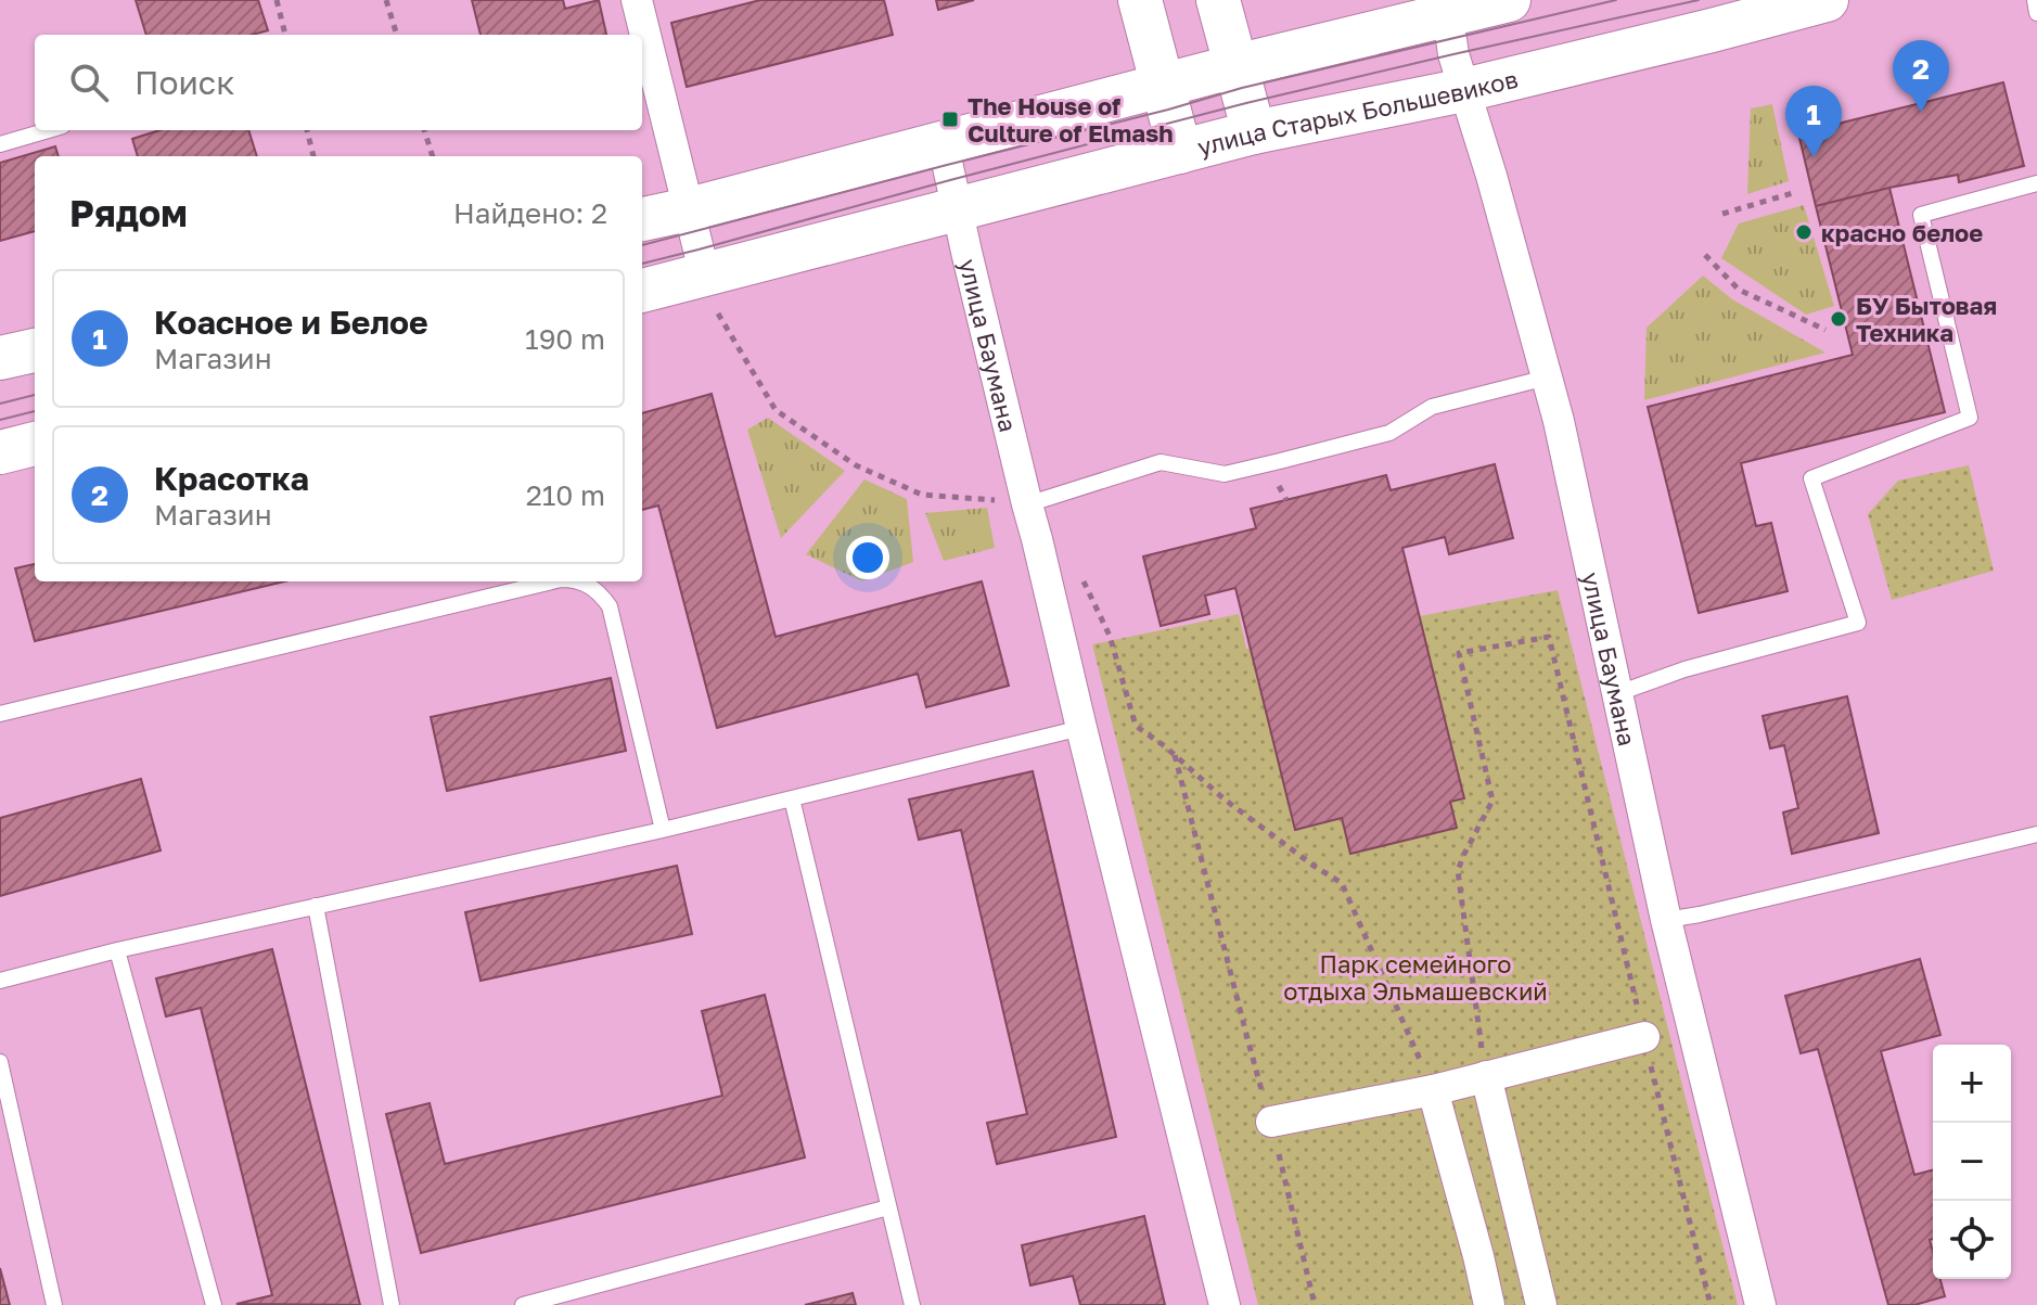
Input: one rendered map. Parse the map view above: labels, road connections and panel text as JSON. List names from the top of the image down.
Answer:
{
  "streets": {
    "main road": ["улица Старых Большевиков"],
    "street": ["улица Баумана"]
  },
  "crossings": [
    ["улица Старых Большевиков", "улица Баумана"]
  ],
  "parks": ["Парк семейного отдыха Эльмашевский"],
  "places": {
    "transit": ["The House of Culture of Elmash"],
    "other": ["красно белое", "БУ Бытовая Техника"]
  },
  "page": {
    "search": "Поиск",
    "pins": ["2", "1"],
    "heading": ["Рядом", "Найдено: 2"],
    "list": [
      {
        "mark": "1",
        "name": "Коасное и Белое",
        "note": "Магазин",
        "value": "190 m"
      },
      {
        "mark": "2",
        "name": "Красотка",
        "note": "Магазин",
        "value": "210 m"
      }
    ],
    "map_buttons": ["+", "−"]
  }
}
